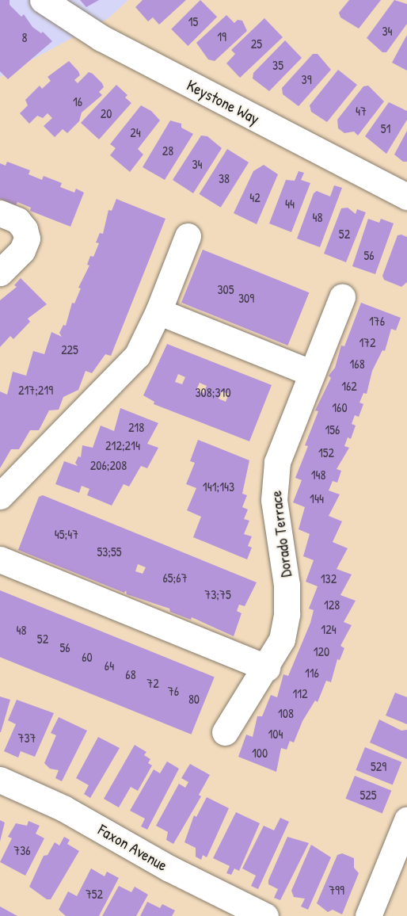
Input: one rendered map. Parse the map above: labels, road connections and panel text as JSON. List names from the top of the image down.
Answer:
{
  "streets": {
    "street": ["Keystone Way", "Dorado Terrace", "Faxon Avenue"]
  },
  "house_numbers": [
    "15",
    "34",
    "19",
    "8",
    "25",
    "35",
    "39",
    "16",
    "47",
    "20",
    "51",
    "24",
    "28",
    "34",
    "38",
    "42",
    "44",
    "48",
    "52",
    "56",
    "305",
    "309",
    "176",
    "172",
    "225",
    "168",
    "162",
    "217;219",
    "308;310",
    "160",
    "218",
    "156",
    "212;214",
    "152",
    "206;208",
    "148",
    "141;143",
    "144",
    "45;47",
    "53;55",
    "65;67",
    "132",
    "73;75",
    "128",
    "124",
    "48",
    "52",
    "56",
    "120",
    "60",
    "64",
    "116",
    "68",
    "72",
    "76",
    "112",
    "80",
    "108",
    "104",
    "737",
    "100",
    "529",
    "525",
    "736",
    "799",
    "752"
  ]
}
